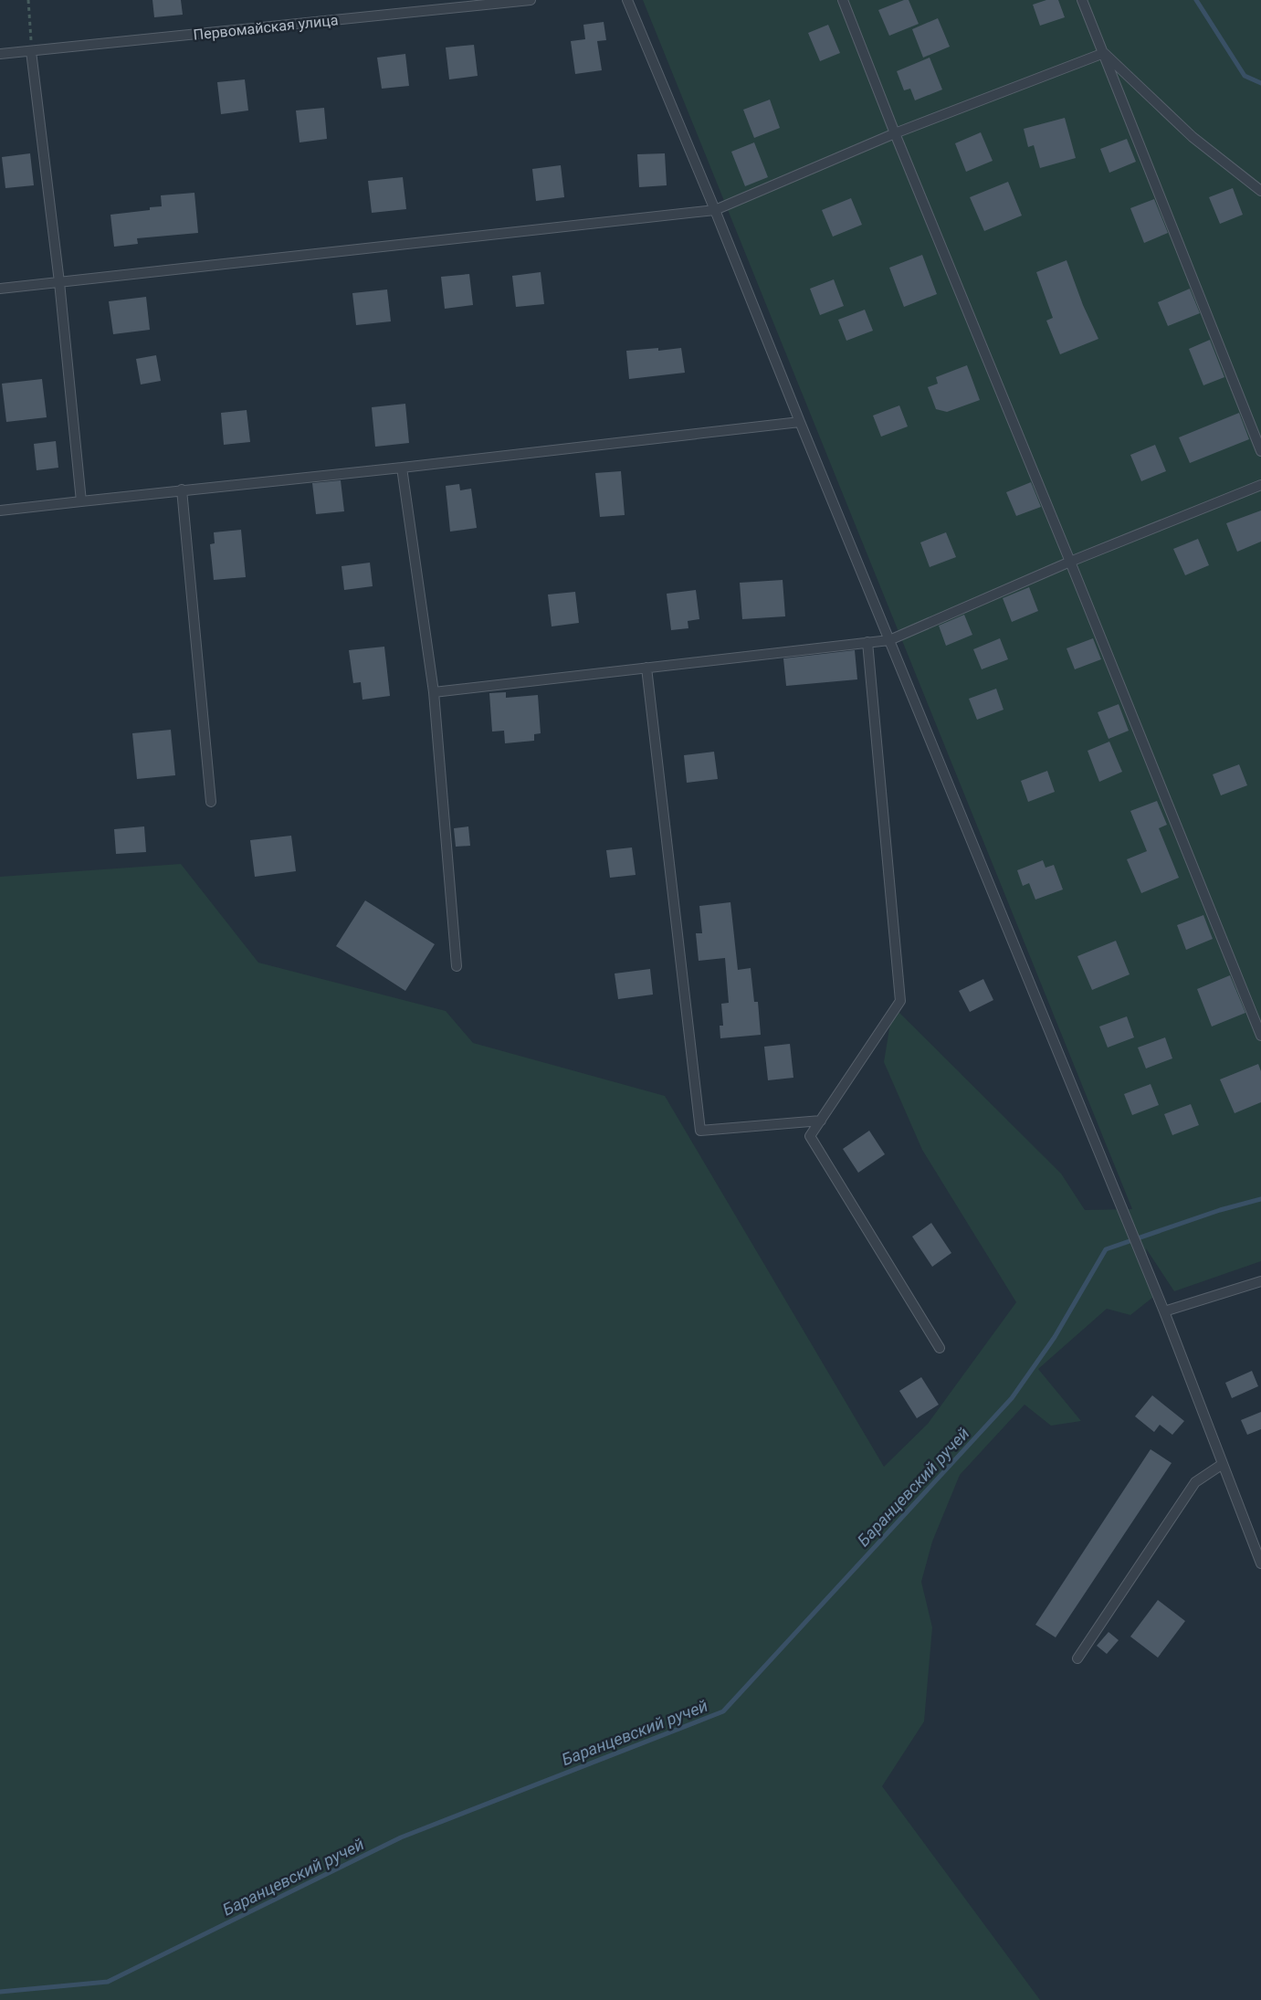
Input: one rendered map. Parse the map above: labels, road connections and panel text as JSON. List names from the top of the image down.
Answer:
{
  "streets": {
    "lane": ["Первомайская улица"]
  },
  "water": ["Баранцевский ручей"]
}
